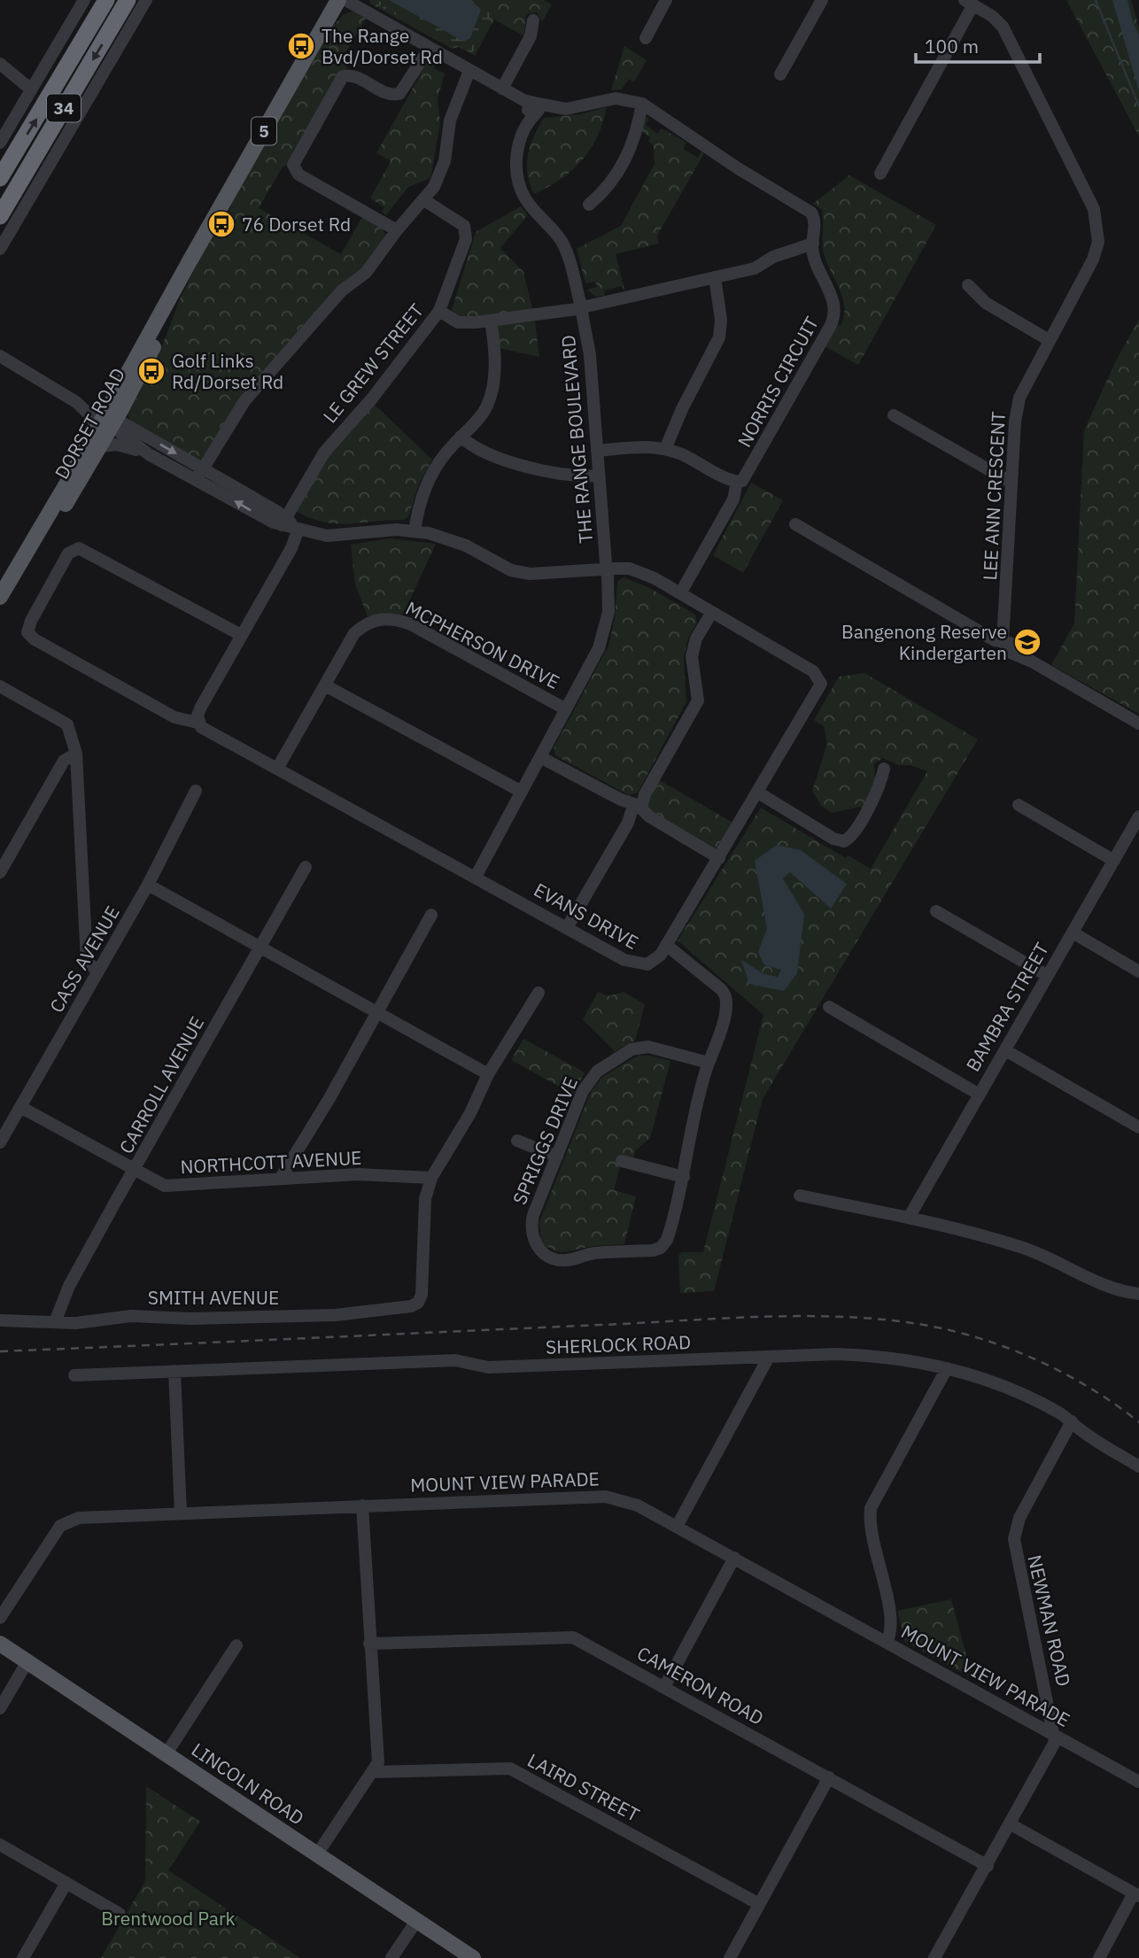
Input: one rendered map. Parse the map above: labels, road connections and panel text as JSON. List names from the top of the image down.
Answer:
{
  "streets": {
    "highway": ["34"],
    "main road": ["5", "DORSET ROAD", "LINCOLN ROAD"],
    "street": [
      "LE GREW STREET",
      "NORRIS CIRCUIT",
      "THE RANGE BOULEVARD",
      "LEE ANN CRESCENT",
      "MCPHERSON DRIVE",
      "EVANS DRIVE",
      "CASS AVENUE",
      "BAMBRA STREET",
      "CARROLL AVENUE",
      "SPRIGGS DRIVE",
      "NORTHCOTT AVENUE",
      "SMITH AVENUE",
      "SHERLOCK ROAD",
      "MOUNT VIEW PARADE",
      "NEWMAN ROAD",
      "CAMERON ROAD",
      "LAIRD STREET"
    ]
  },
  "crossings": [
    ["LE GREW STREET", "THE RANGE BOULEVARD"],
    ["NORRIS CIRCUIT", "THE RANGE BOULEVARD"],
    ["DORSET ROAD", "THE RANGE BOULEVARD"],
    ["THE RANGE BOULEVARD", "EVANS DRIVE"],
    ["MCPHERSON DRIVE", "EVANS DRIVE"],
    ["EVANS DRIVE", "SPRIGGS DRIVE"],
    ["CASS AVENUE", "NORTHCOTT AVENUE"],
    ["CARROLL AVENUE", "NORTHCOTT AVENUE"],
    ["CARROLL AVENUE", "SMITH AVENUE"],
    ["NORTHCOTT AVENUE", "SMITH AVENUE"],
    ["SHERLOCK ROAD", "NEWMAN ROAD"],
    ["MOUNT VIEW PARADE", "NEWMAN ROAD"],
    ["NEWMAN ROAD", "CAMERON ROAD"]
  ],
  "parks": ["Brentwood Park"],
  "places": {
    "bus stop": ["The Range Bvd/Dorset Rd", "76 Dorset Rd", "Golf Links Rd/Dorset Rd"],
    "school or university": ["Bangenong Reserve Kindergarten"]
  },
  "scale_bar": "100 m"
}
